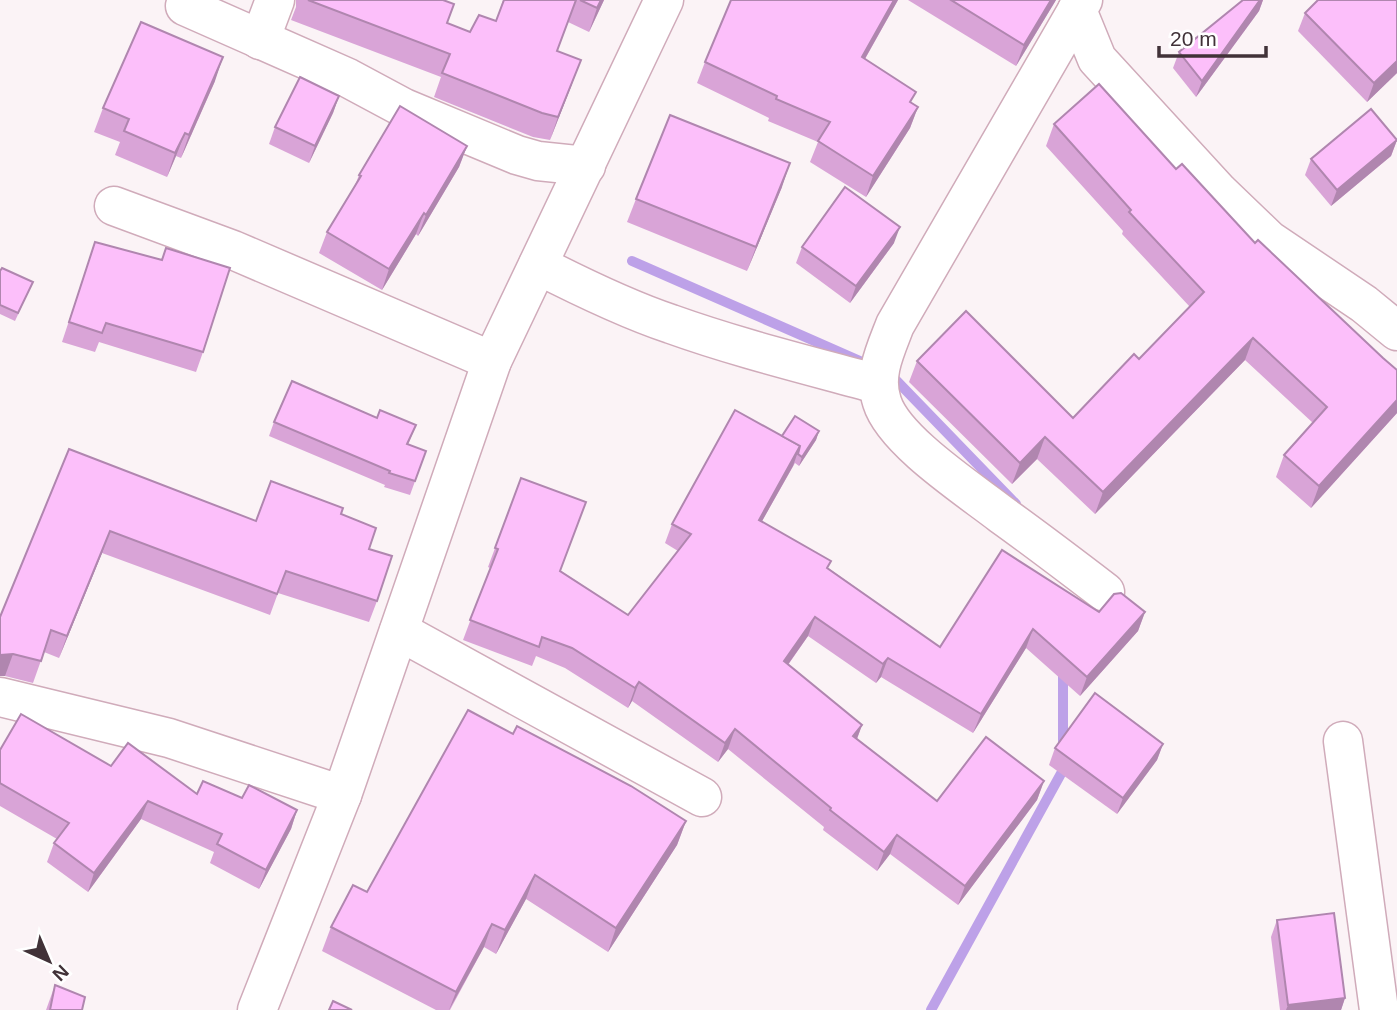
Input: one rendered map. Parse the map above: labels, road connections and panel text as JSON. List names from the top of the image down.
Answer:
{
  "scale_bar": "20 m",
  "north": "bottom right"
}
